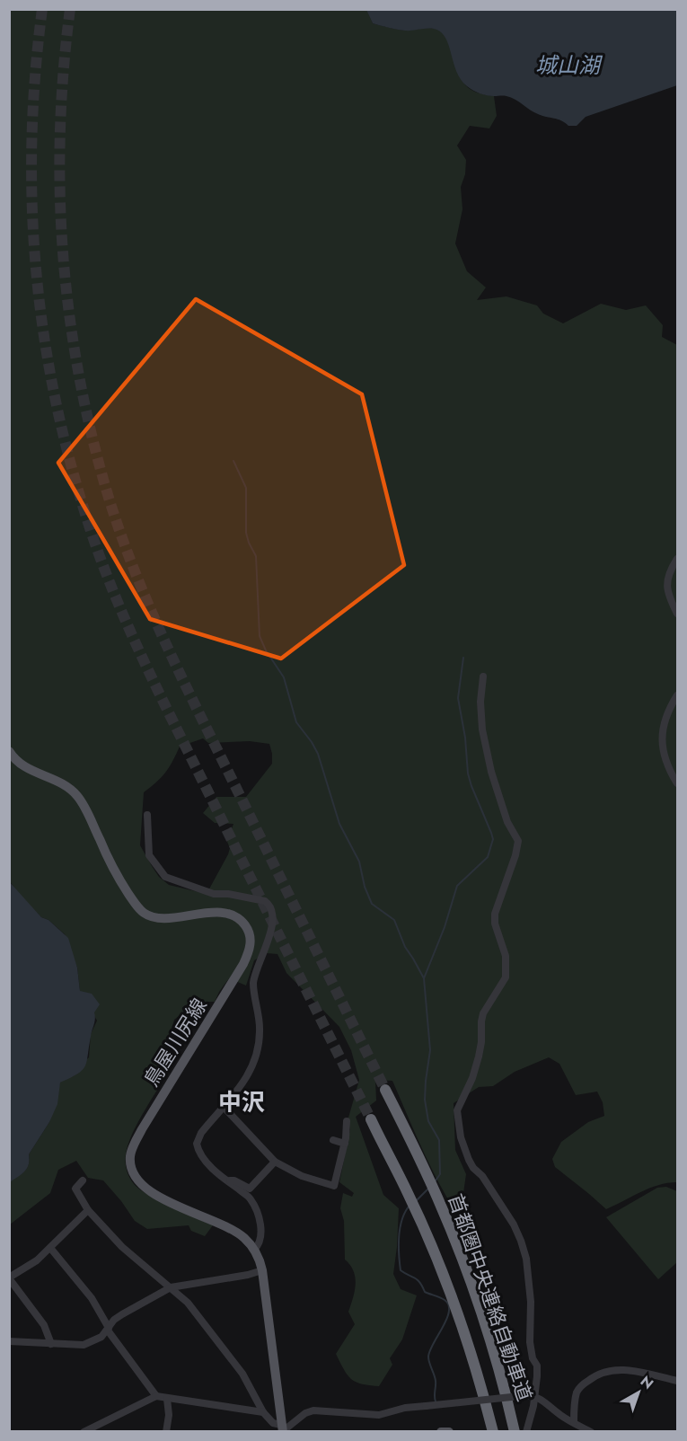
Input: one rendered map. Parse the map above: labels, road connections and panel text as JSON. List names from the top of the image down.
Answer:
{
  "streets": {
    "highway": ["首都圏中央連絡自動車道"],
    "main road": ["鳥屋川尻線"]
  },
  "districts": ["中沢"],
  "water": ["城山湖"],
  "north": "top right"
}
